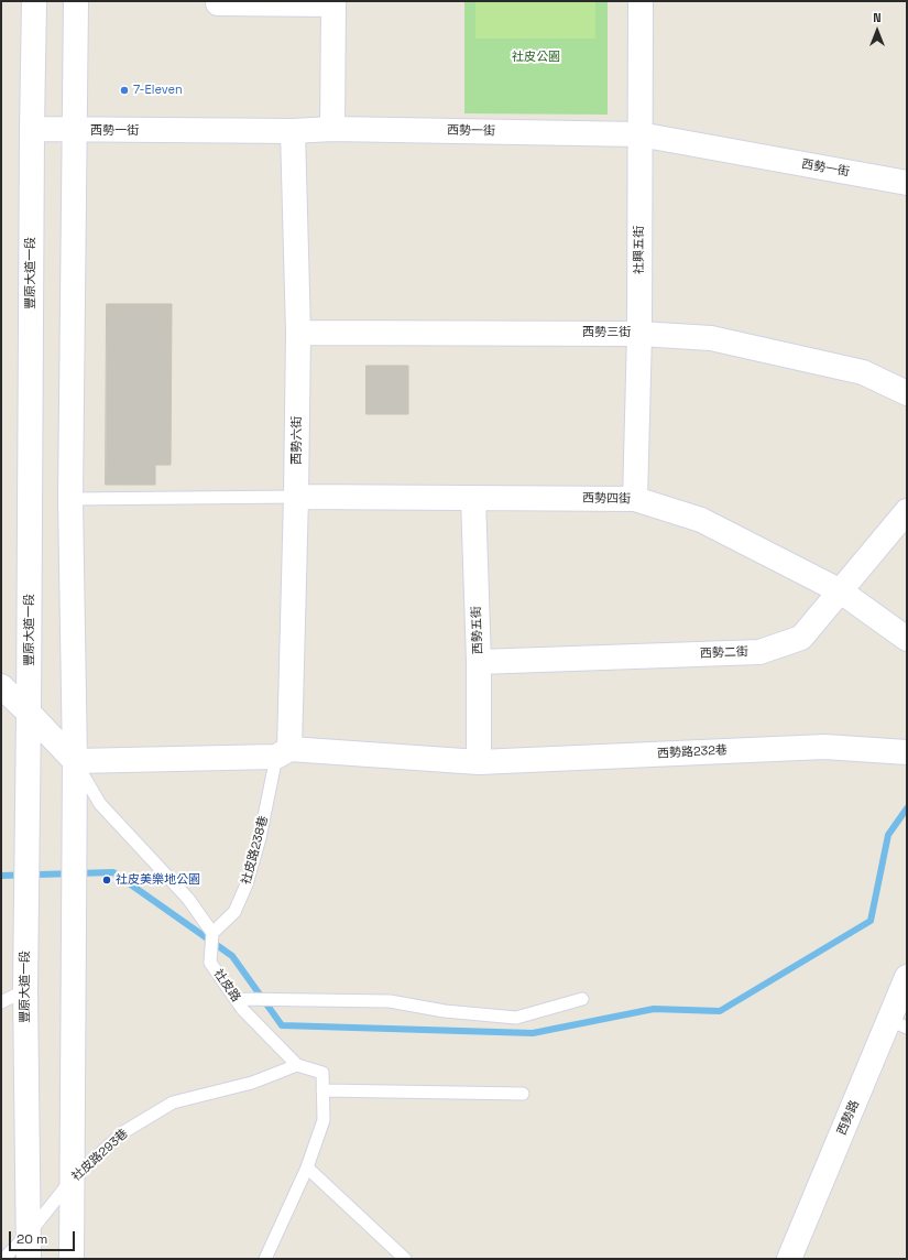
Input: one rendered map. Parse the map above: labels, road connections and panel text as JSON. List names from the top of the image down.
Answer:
{
  "streets": {
    "street": [
      "西勢一街",
      "社興五街",
      "豐原大道一段",
      "西勢三街",
      "西勢六街",
      "西勢四街",
      "西勢五街",
      "西勢二街",
      "西勢路232巷",
      "西勢路"
    ],
    "lane": ["社皮路238巷", "社皮路", "社皮路293巷"]
  },
  "crossings": [
    ["西勢一街", "社興五街"],
    ["西勢一街", "豐原大道一段"],
    ["西勢一街", "西勢六街"],
    ["社興五街", "西勢三街"],
    ["社興五街", "西勢四街"],
    ["豐原大道一段", "社皮路293巷"],
    ["西勢三街", "西勢六街"],
    ["西勢六街", "西勢四街"],
    ["西勢六街", "西勢路232巷"],
    ["西勢六街", "社皮路238巷"],
    ["西勢四街", "西勢五街"],
    ["西勢四街", "西勢二街"],
    ["西勢五街", "西勢二街"],
    ["西勢五街", "西勢路232巷"],
    ["西勢路232巷", "社皮路238巷"],
    ["社皮路238巷", "社皮路"],
    ["社皮路", "社皮路293巷"]
  ],
  "parks": ["社皮公園"],
  "places": ["7-Eleven", "社皮美樂地公園"],
  "scale_bar": "20 m",
  "north": "top"
}
